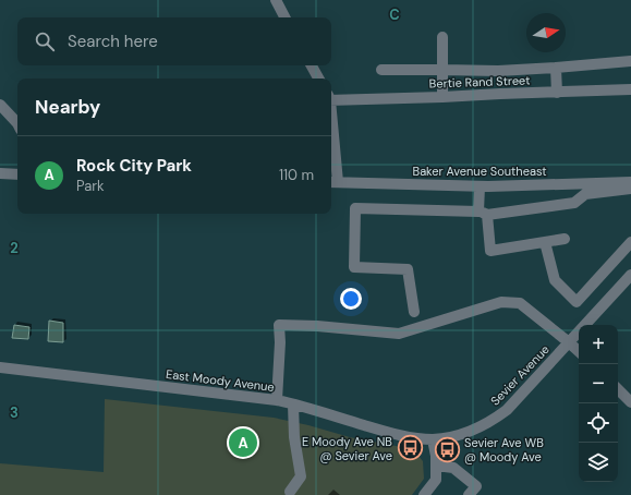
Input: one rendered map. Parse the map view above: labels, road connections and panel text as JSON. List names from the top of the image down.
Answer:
{
  "streets": {
    "street": [
      "Bertie Rand Street",
      "Baker Avenue Southeast",
      "Sevier Avenue",
      "East Moody Avenue"
    ]
  },
  "crossings": [
    ["Sevier Avenue", "East Moody Avenue"]
  ],
  "places": {
    "bus stop": ["E Moody Ave NB @ Sevier Ave", "Sevier Ave WB @ Moody Ave"]
  },
  "north": "right",
  "page": {
    "search": "Search here",
    "heading": "Nearby",
    "list": [
      {
        "mark": "A",
        "name": "Rock City Park",
        "note": "Park",
        "value": "110 m"
      }
    ],
    "map_buttons": ["+", "−"],
    "pins": "A"
  },
  "grid": {
    "columns": ["C"],
    "rows": ["2", "3"]
  }
}
